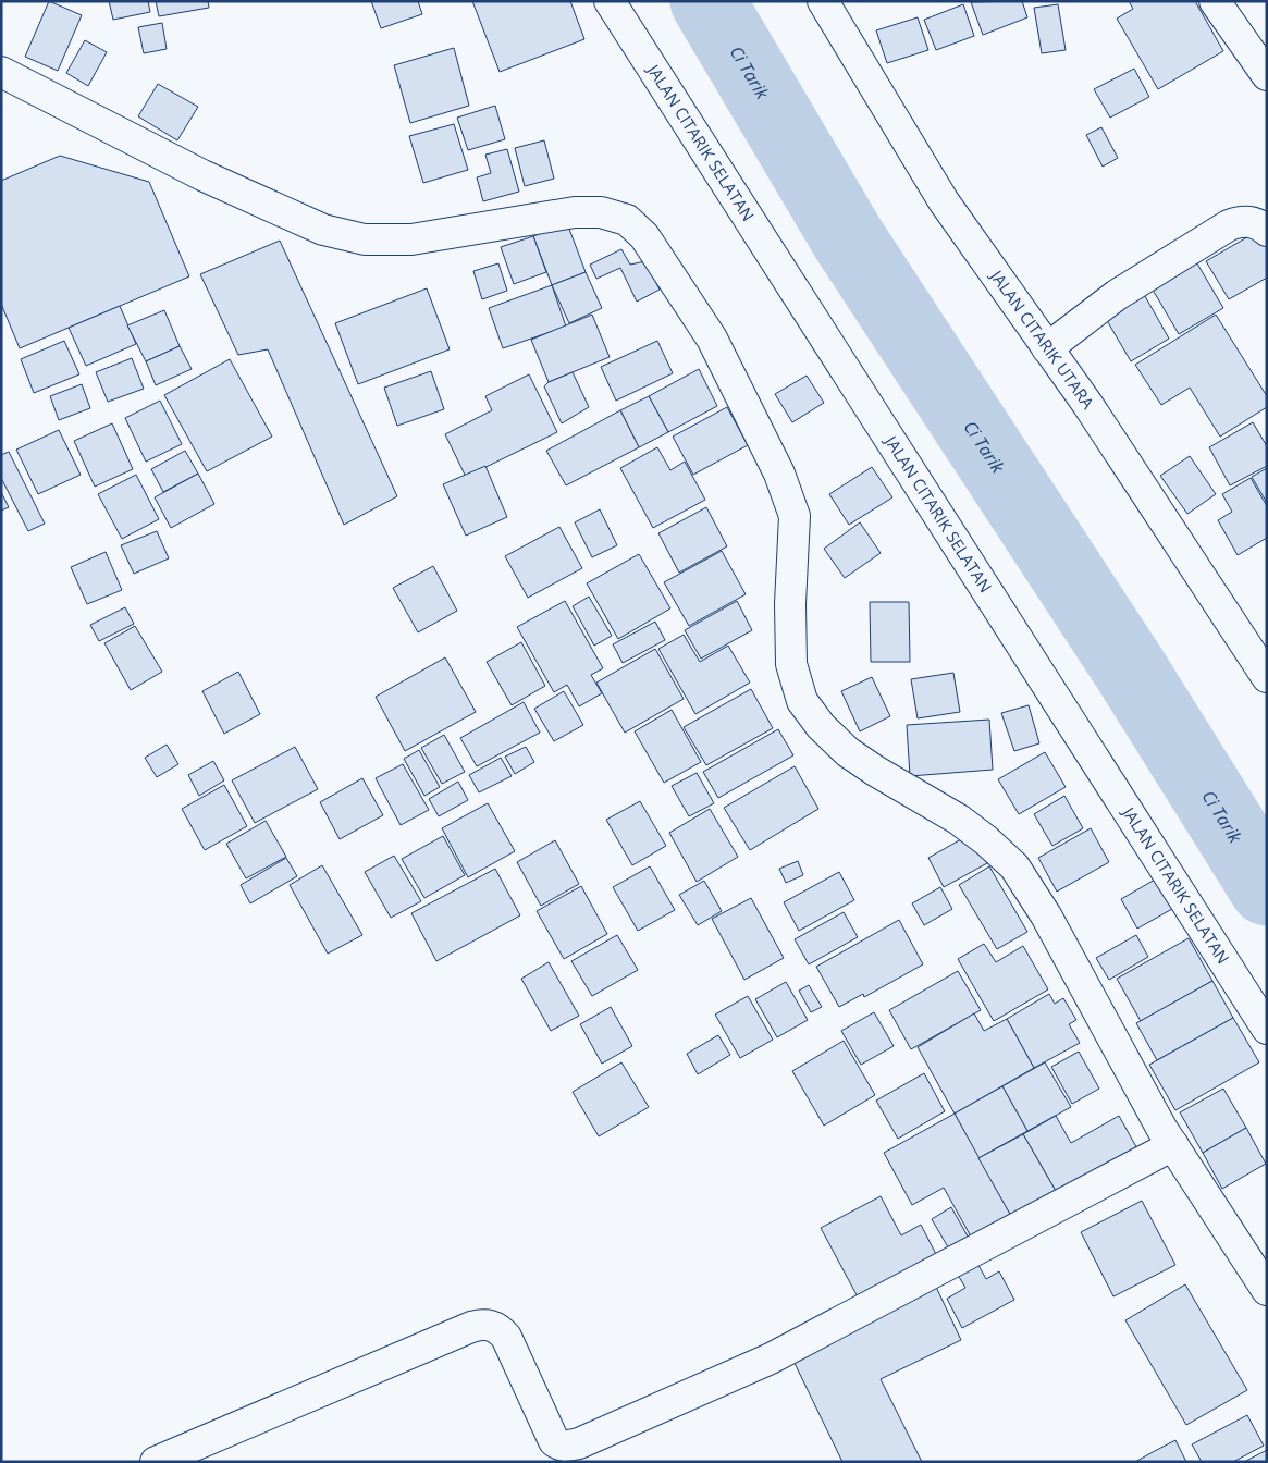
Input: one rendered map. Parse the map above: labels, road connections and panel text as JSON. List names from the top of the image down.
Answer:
{
  "streets": {
    "street": ["JALAN CITARIK SELATAN", "JALAN CITARIK UTARA"]
  },
  "water": ["Ci Tarik"]
}
